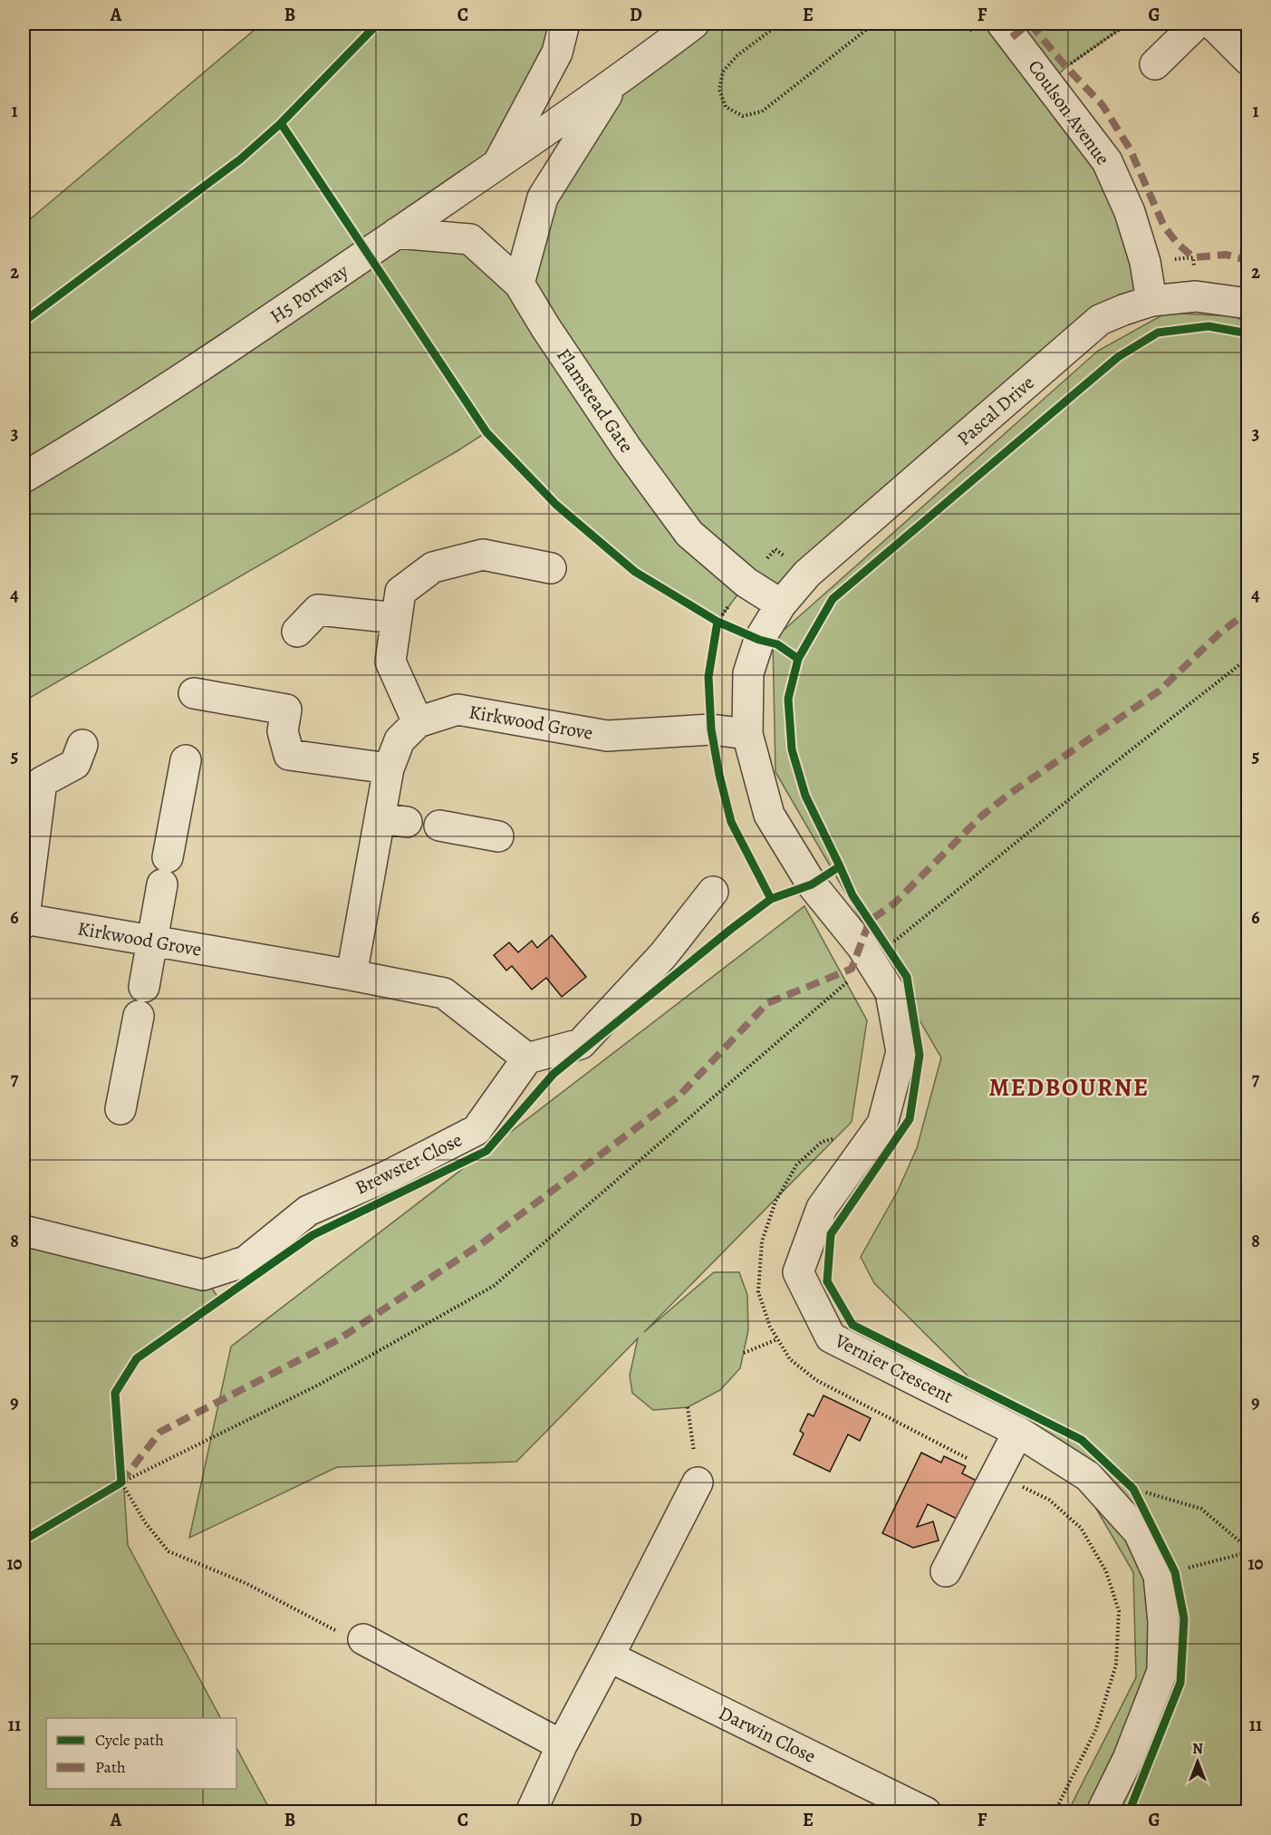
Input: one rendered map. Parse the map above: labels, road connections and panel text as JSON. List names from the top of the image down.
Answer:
{
  "streets": {
    "street": [
      "Coulson Avenue",
      "H5 Portway",
      "Flamstead Gate",
      "Pascal Drive",
      "Kirkwood Grove",
      "Brewster Close",
      "Vernier Crescent",
      "Darwin Close"
    ]
  },
  "crossings": [
    ["Coulson Avenue", "Pascal Drive"],
    ["H5 Portway", "Flamstead Gate"],
    ["Flamstead Gate", "Pascal Drive"],
    ["Flamstead Gate", "Vernier Crescent"],
    ["Pascal Drive", "Vernier Crescent"],
    ["Kirkwood Grove", "Brewster Close"],
    ["Kirkwood Grove", "Vernier Crescent"]
  ],
  "districts": ["MEDBOURNE"],
  "legend": ["Cycle path", "Path"],
  "north": "top",
  "grid": {
    "columns": [
      "A",
      "B",
      "C",
      "D",
      "E",
      "F",
      "G"
    ],
    "rows": [
      "1",
      "2",
      "3",
      "4",
      "5",
      "6",
      "7",
      "8",
      "9",
      "10",
      "11"
    ]
  }
}
